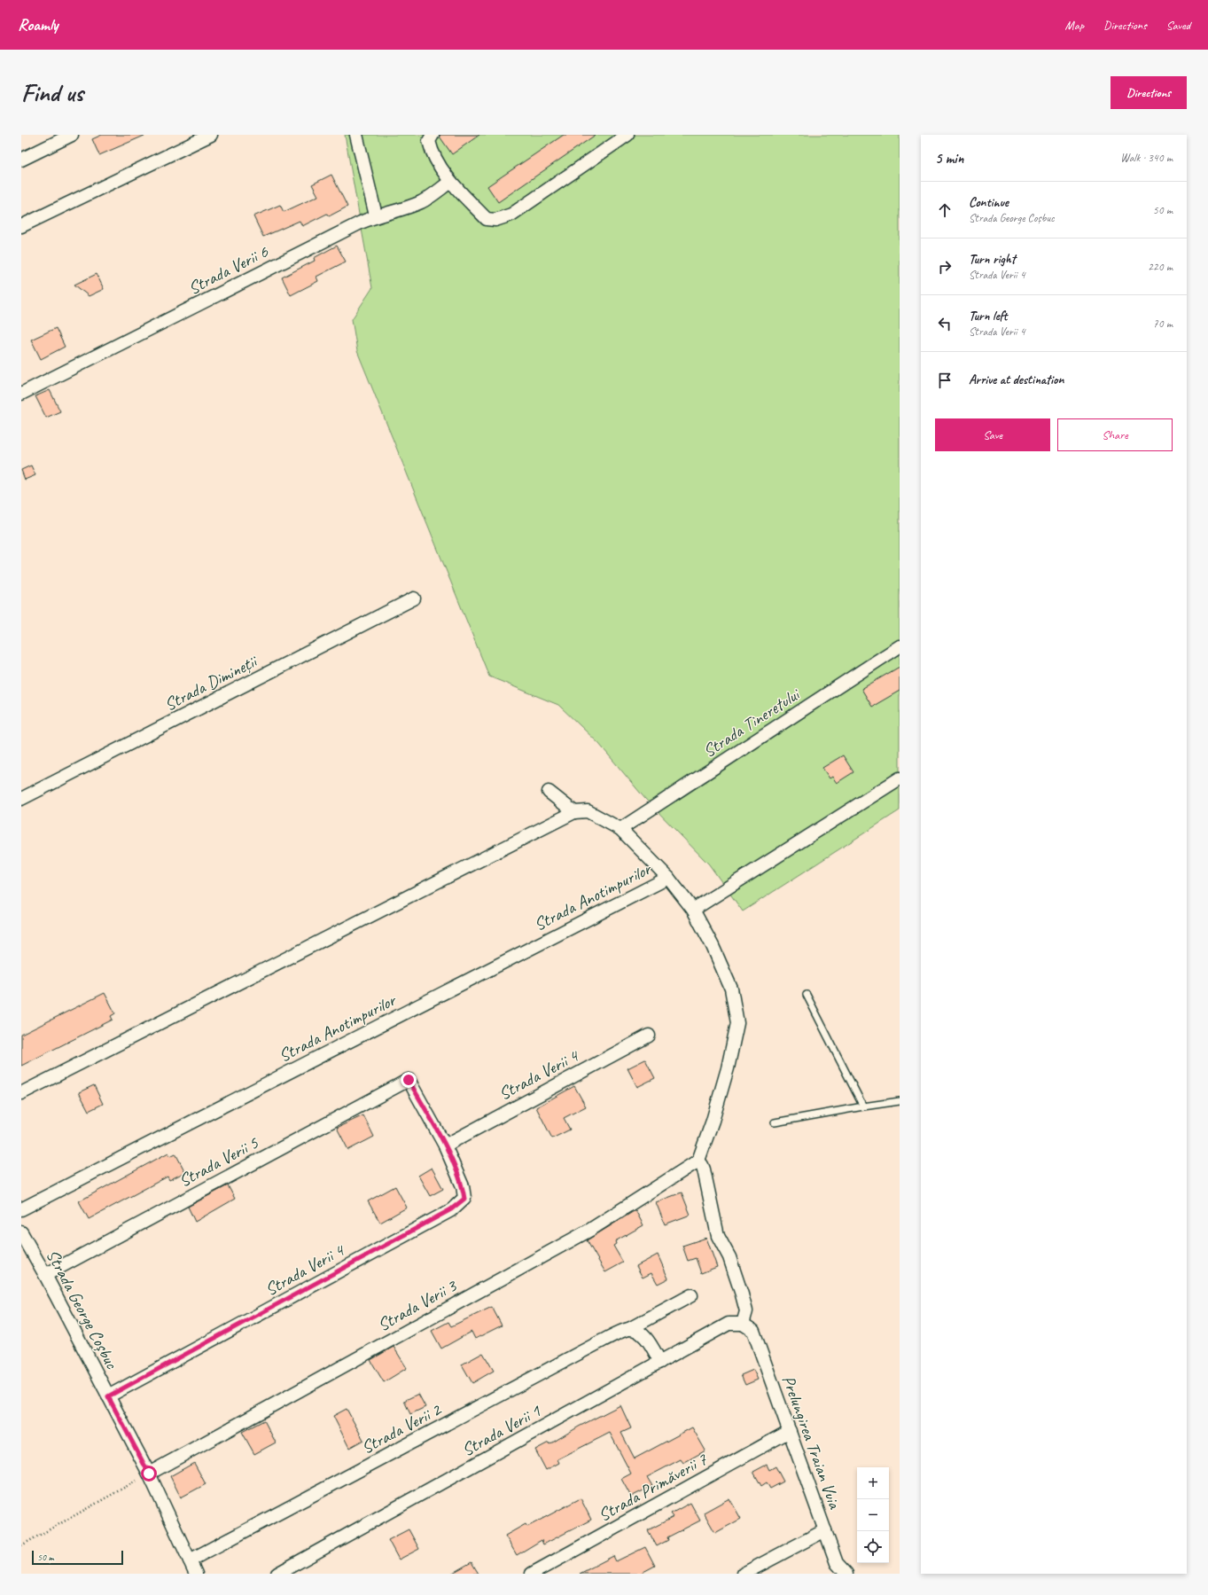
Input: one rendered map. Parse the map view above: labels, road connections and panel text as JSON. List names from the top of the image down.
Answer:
{
  "streets": {
    "street": [
      "Strada Verii 6",
      "Strada Dimineții",
      "Strada Tineretului",
      "Strada Anotimpurilor",
      "Strada Verii 4",
      "Strada Verii 5",
      "Strada Verii 3",
      "Strada George Coșbuc",
      "Strada Verii 2",
      "Strada Verii 1",
      "Prelungirea Traian Vuia",
      "Strada Primăverii 7"
    ]
  },
  "crossings": [
    ["Strada Verii 4", "Strada Verii 5"],
    ["Strada Verii 4", "Strada George Coșbuc"],
    ["Strada Verii 5", "Strada George Coșbuc"],
    ["Strada Verii 3", "Strada George Coșbuc"],
    ["Strada George Coșbuc", "Strada Verii 2"],
    ["Strada Verii 1", "Prelungirea Traian Vuia"],
    ["Prelungirea Traian Vuia", "Strada Primăverii 7"]
  ],
  "scale_bar": "50 m",
  "page": {
    "header": "Roamly",
    "nav": ["Map", "Directions", "Saved"],
    "buttons": [
      "Directions",
      ["Save", "Share"]
    ],
    "title": "Find us",
    "heading": ["5 min", "Walk · 340 m"],
    "list": [
      ["Continue", "Strada George Coșbuc", "50 m"],
      ["Turn right", "Strada Verii 4", "220 m"],
      ["Turn left", "Strada Verii 4", "70 m"],
      "Arrive at destination"
    ],
    "map_buttons": ["+", "−"],
    "scale": "50 m"
  }
}
